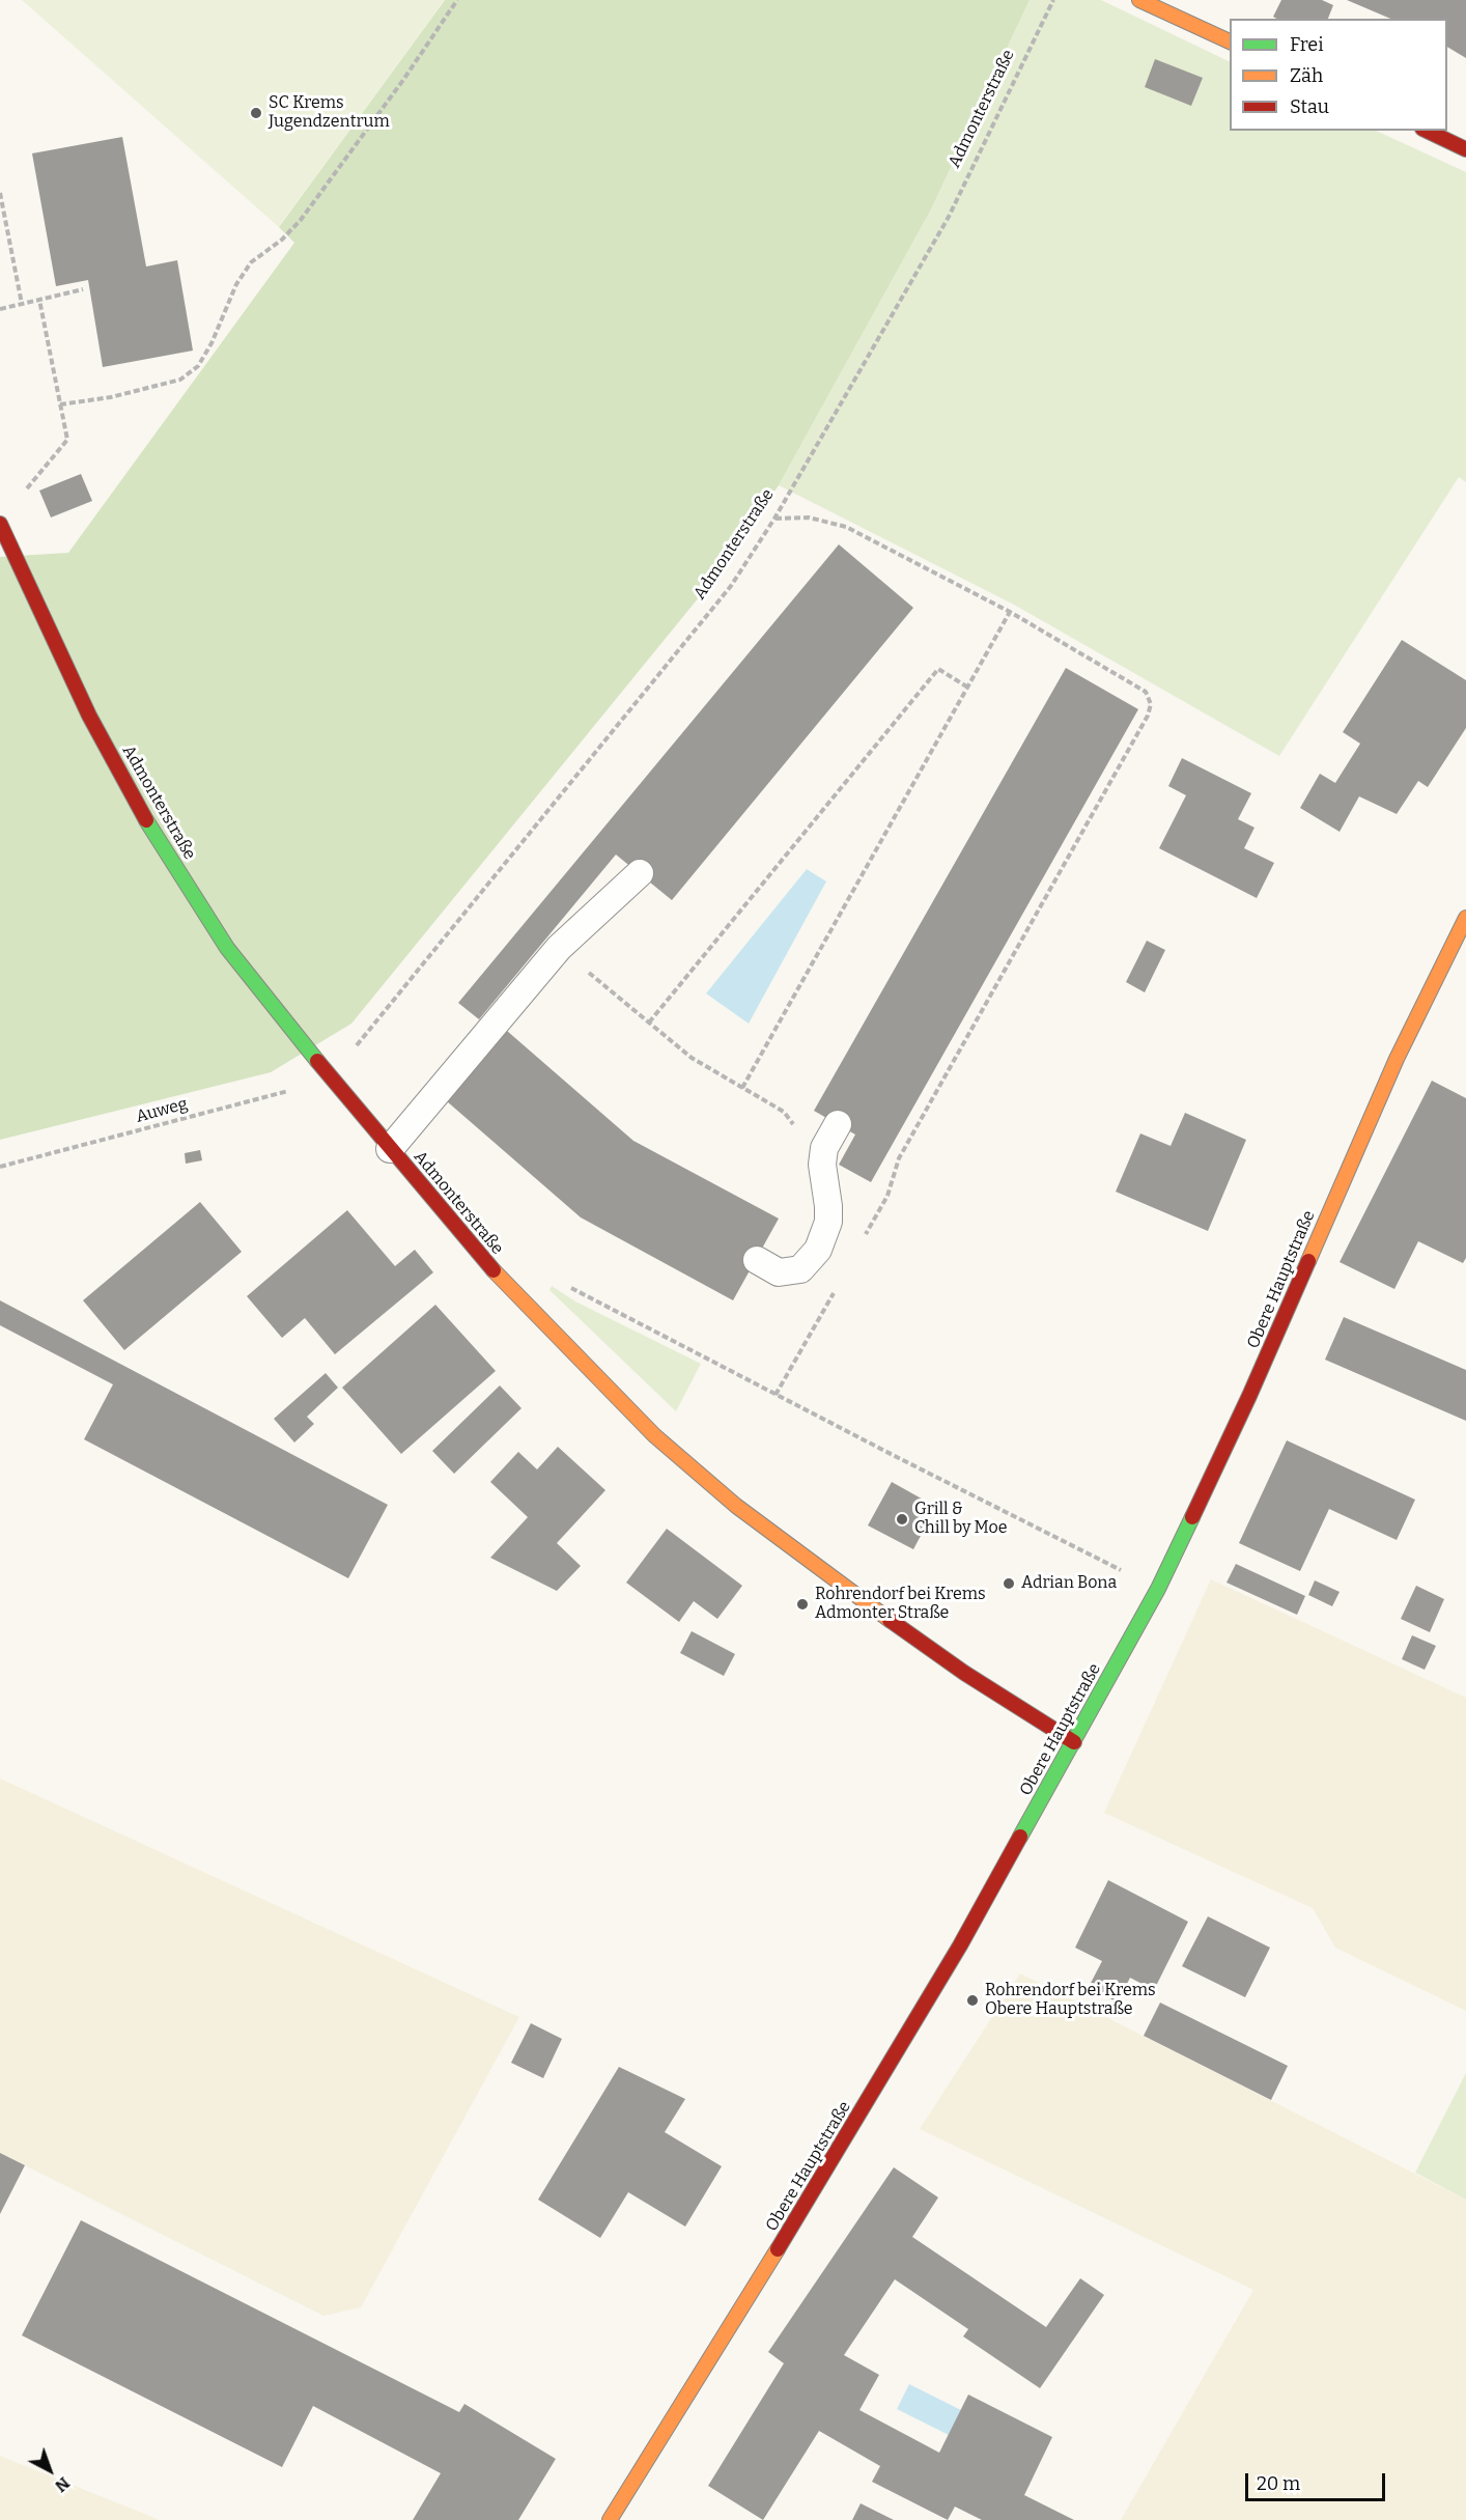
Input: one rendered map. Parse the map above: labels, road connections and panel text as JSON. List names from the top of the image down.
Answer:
{
  "streets": {
    "main road": ["Admonterstraße", "Obere Hauptstraße"],
    "path": ["Auweg"]
  },
  "crossings": [
    ["Admonterstraße", "Auweg"],
    ["Admonterstraße", "Obere Hauptstraße"]
  ],
  "places": [
    "SC Krems Jugendzentrum",
    "Grill & Chill by Moe",
    "Adrian Bona",
    "Rohrendorf bei Krems Admonter Straße",
    "Rohrendorf bei Krems Obere Hauptstraße"
  ],
  "legend": ["Frei", "Zäh", "Stau"],
  "scale_bar": "20 m",
  "north": "bottom right"
}
